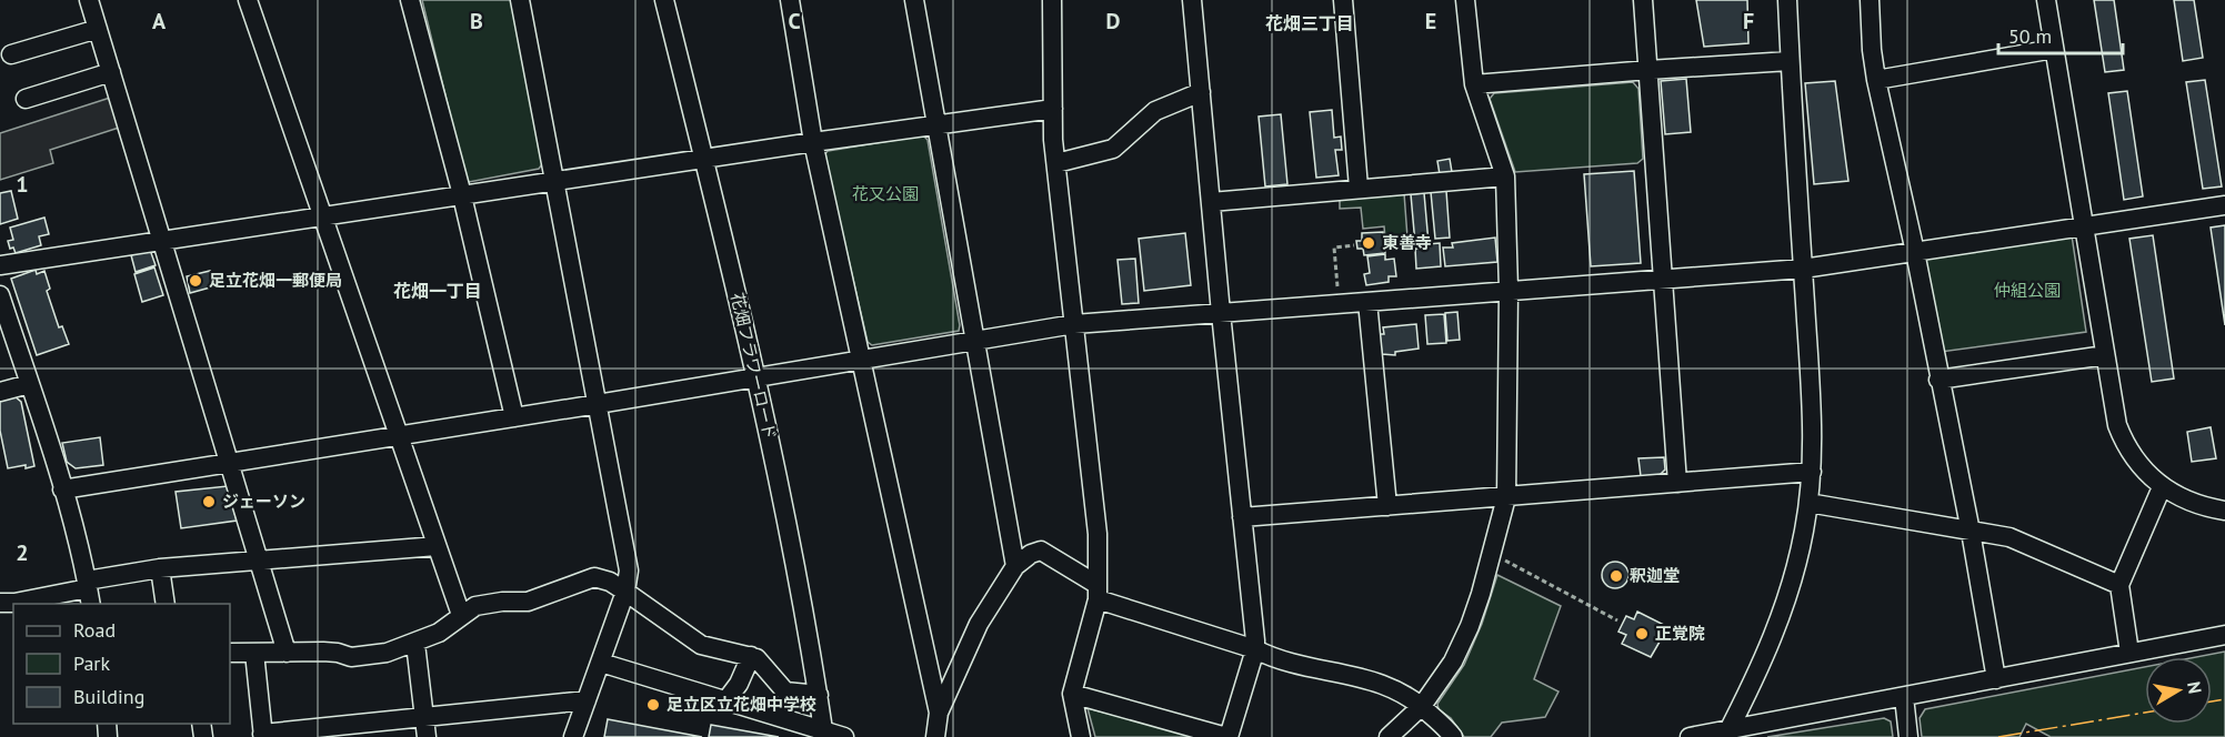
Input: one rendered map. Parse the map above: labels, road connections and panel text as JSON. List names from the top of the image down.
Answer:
{
  "streets": {
    "street": ["花畑フラワーロード"]
  },
  "districts": ["花畑三丁目", "花畑一丁目"],
  "parks": ["花又公園", "仲組公園"],
  "places": [
    "東善寺",
    "足立花畑一郵便局",
    "ジェーソン",
    "釈迦堂",
    "正覚院",
    "足立区立花畑中学校"
  ],
  "legend": ["Road", "Park", "Building"],
  "scale_bar": "50 m",
  "north": "right",
  "grid": {
    "columns": [
      "A",
      "B",
      "C",
      "D",
      "E",
      "F"
    ],
    "rows": ["1", "2"]
  }
}
